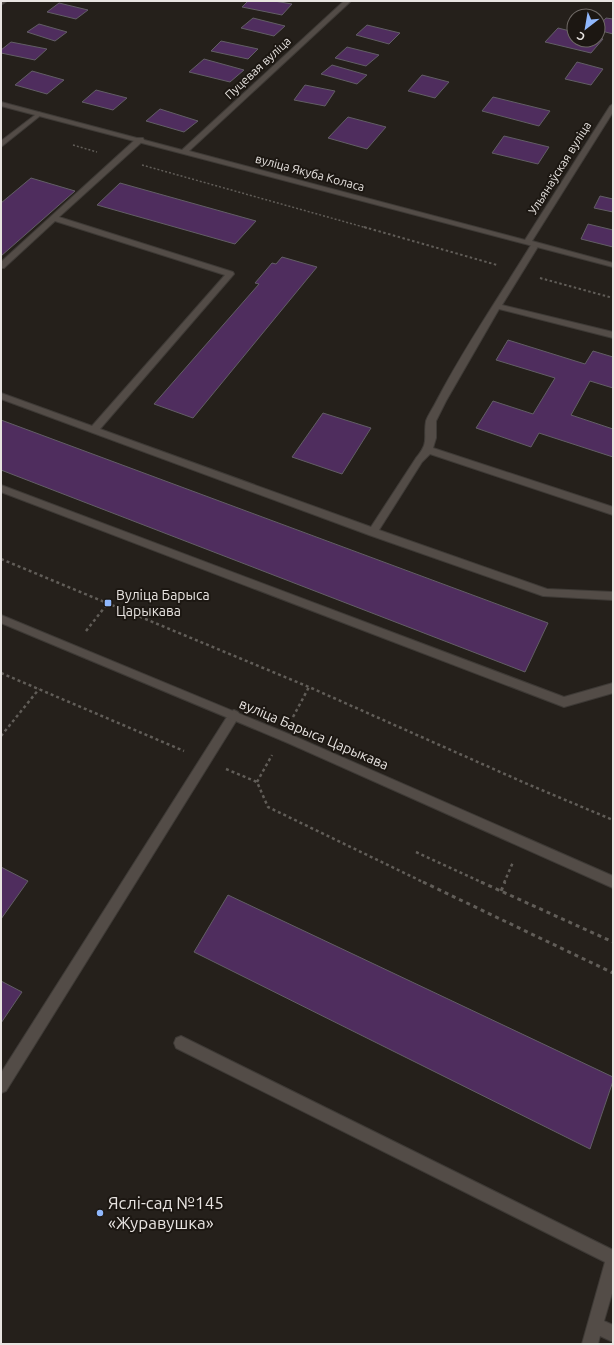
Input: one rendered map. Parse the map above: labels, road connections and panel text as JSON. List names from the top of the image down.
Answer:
{
  "streets": {
    "street": [
      "Пуцевая вуліца",
      "Ульянаўская вуліца",
      "вуліца Якуба Коласа",
      "вуліца Барыса Царыкава"
    ]
  },
  "crossings": [
    ["Пуцевая вуліца", "вуліца Якуба Коласа"],
    ["Ульянаўская вуліца", "вуліца Якуба Коласа"]
  ],
  "places": {
    "transit": ["Вуліца Барыса Царыкава"],
    "other": ["Яслі-сад №145 «Журавушка»"]
  },
  "north": "bottom left"
}
